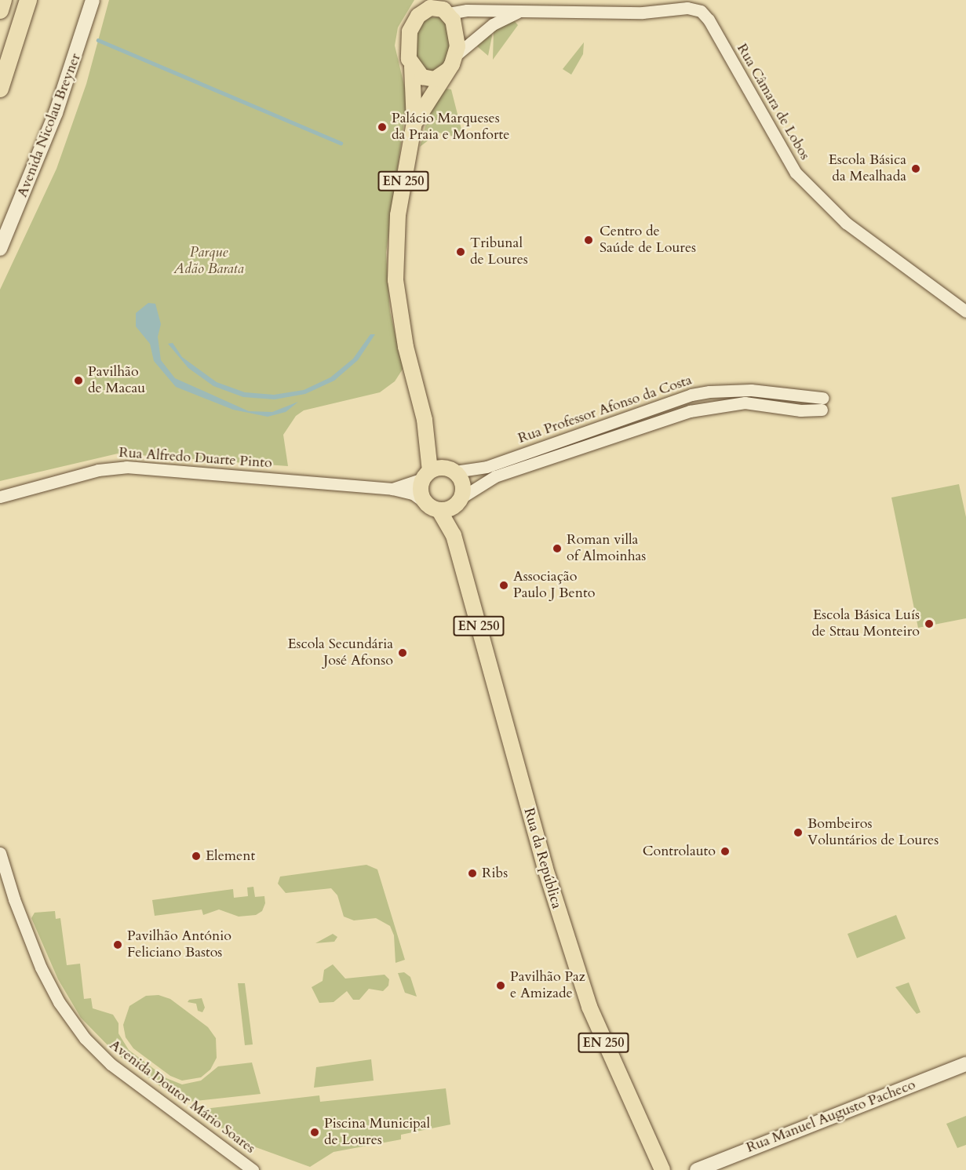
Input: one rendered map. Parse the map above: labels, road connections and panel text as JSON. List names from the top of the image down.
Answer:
{
  "streets": {
    "main road": [
      "Avenida Nicolau Breyner",
      "EN 250",
      "Rua da República",
      "Rua Manuel Augusto Pacheco"
    ],
    "street": [
      "Rua Câmara de Lobos",
      "Rua Professor Afonso da Costa",
      "Rua Alfredo Duarte Pinto",
      "Avenida Doutor Mário Soares"
    ]
  },
  "crossings": [
    ["EN 250", "Rua Professor Afonso da Costa"],
    ["EN 250", "Rua Alfredo Duarte Pinto"],
    ["EN 250", "Rua da República"],
    ["Rua Professor Afonso da Costa", "Rua Alfredo Duarte Pinto"],
    ["Rua Professor Afonso da Costa", "Rua da República"],
    ["Rua Alfredo Duarte Pinto", "Rua da República"]
  ],
  "parks": ["Parque Adão Barata"],
  "places": [
    "Palácio Marqueses da Praia e Monforte",
    "Escola Básica da Mealhada",
    "Centro de Saúde de Loures",
    "Tribunal de Loures",
    "Pavilhão de Macau",
    "Roman villa of Almoinhas",
    "Associação Paulo J Bento",
    "Escola Básica Luís de Sttau Monteiro",
    "Escola Secundária José Afonso",
    "Bombeiros Voluntários de Loures",
    "Controlauto",
    "Element",
    "Ribs",
    "Pavilhão António Feliciano Bastos",
    "Pavilhão Paz e Amizade",
    "Piscina Municipal de Loures"
  ]
}
